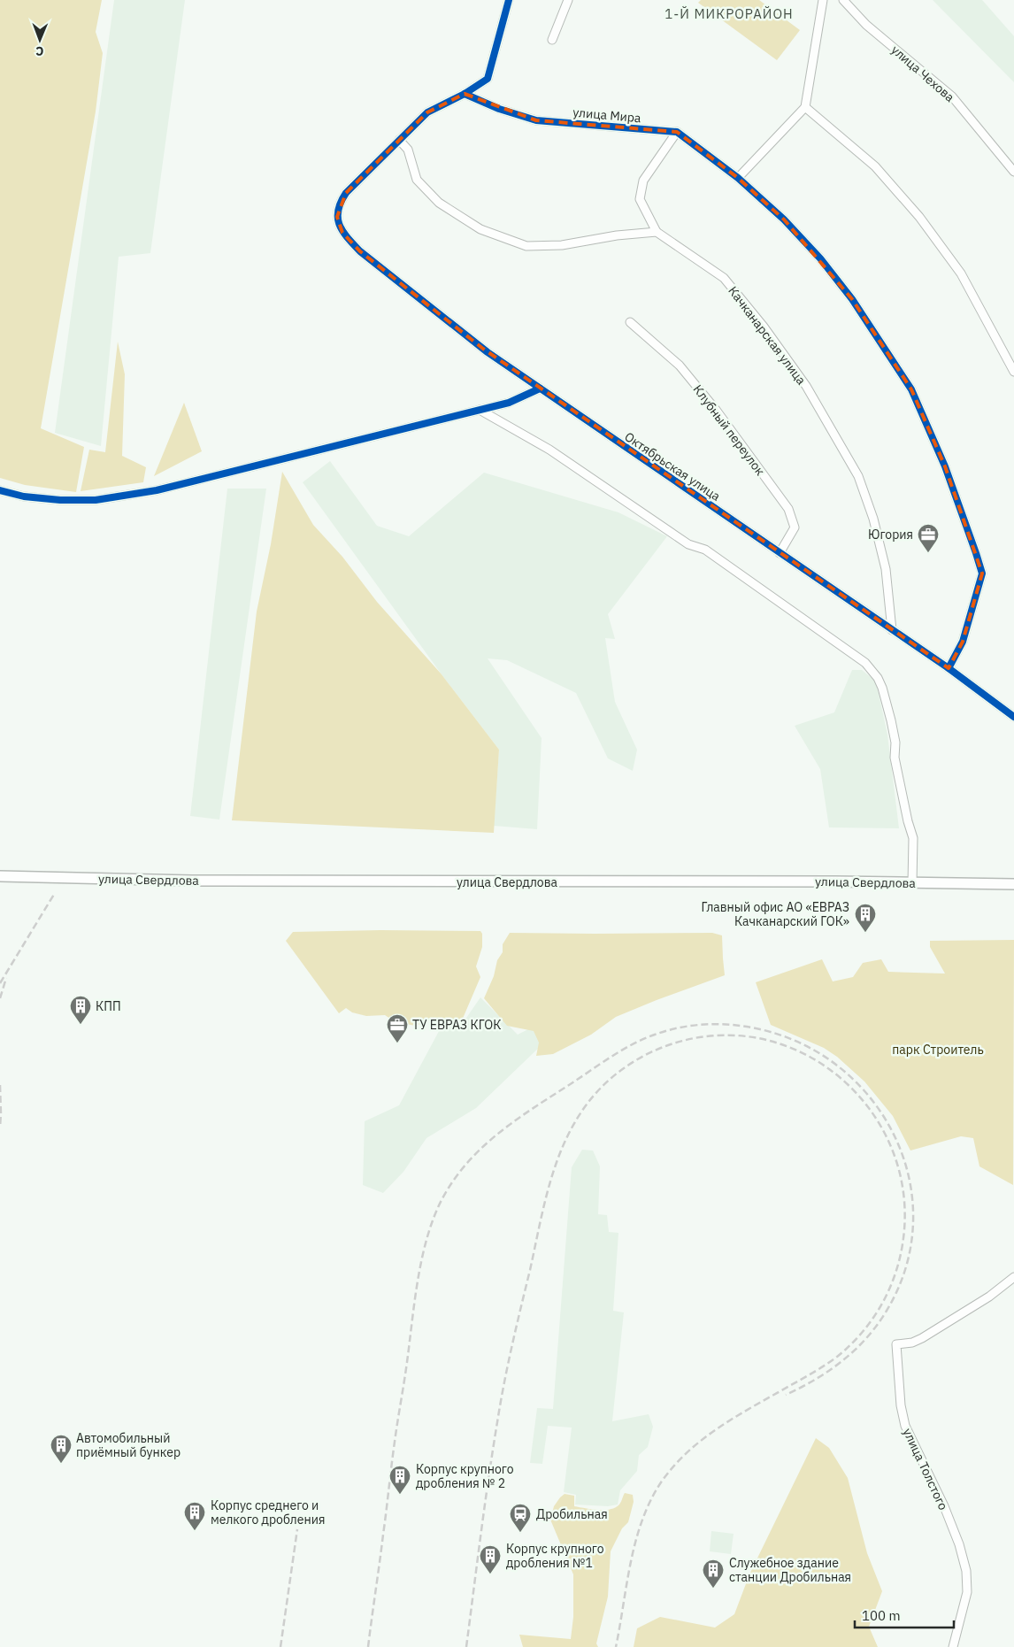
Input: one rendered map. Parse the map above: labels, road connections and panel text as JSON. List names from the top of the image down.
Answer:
{
  "streets": {
    "main road": ["улица Свердлова"],
    "street": [
      "улица Чехова",
      "улица Мира",
      "Качканарская улица",
      "Клубный переулок",
      "Октябрьская улица",
      "улица Толстого"
    ]
  },
  "crossings": [
    ["Качканарская улица", "Октябрьская улица"],
    ["Клубный переулок", "Октябрьская улица"]
  ],
  "districts": ["1-Й МИКРОРАЙОН"],
  "parks": ["парк Строитель"],
  "places": {
    "office": ["Югория", "ТУ ЕВРАЗ КГОК"],
    "building": [
      "Главный офис АО «ЕВРАЗ Качканарский ГОК»",
      "КПП",
      "Автомобильный приёмный бункер",
      "Корпус крупного дробления № 2",
      "Корпус среднего и мелкого дробления",
      "Корпус крупного дробления №1",
      "Служебное здание станции Дробильная"
    ],
    "station": ["Дробильная"]
  },
  "scale_bar": "100 m",
  "north": "bottom"
}
